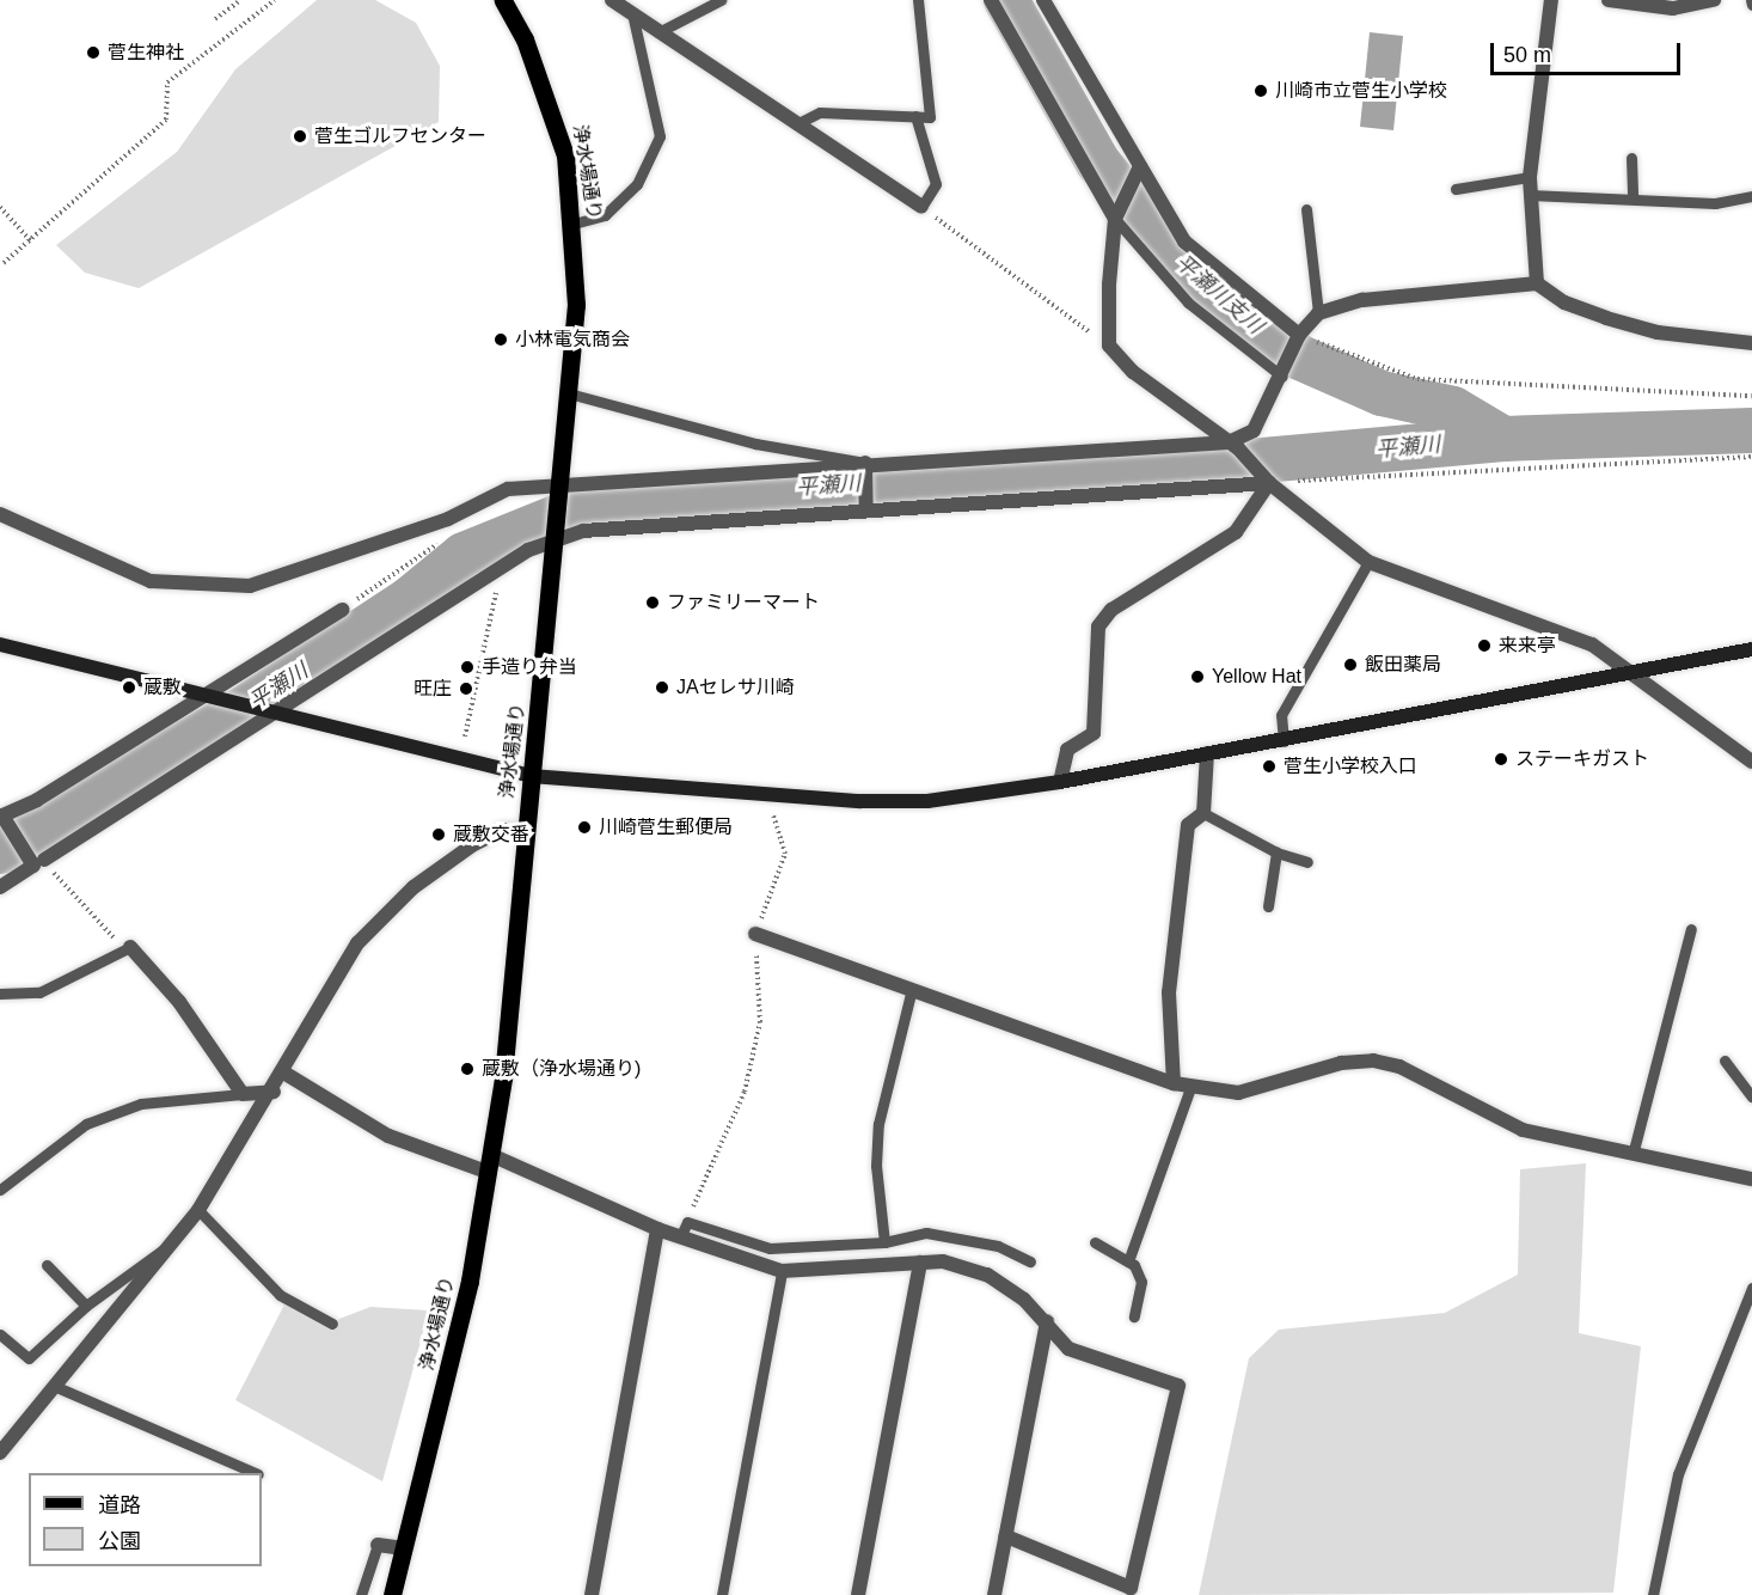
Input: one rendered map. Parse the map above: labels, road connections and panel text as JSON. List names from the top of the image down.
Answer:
{
  "streets": {
    "main road": ["浄水場通り"]
  },
  "water": ["平瀬川支川", "平瀬川"],
  "places": [
    "菅生神社",
    "川崎市立菅生小学校",
    "菅生ゴルフセンター",
    "小林電気商会",
    "ファミリーマート",
    "来来亭",
    "飯田薬局",
    "手造り弁当",
    "Yellow Hat",
    "蔵敷",
    "JAセレサ川崎",
    "旺庄",
    "ステーキガスト",
    "菅生小学校入口",
    "川崎菅生郵便局",
    "蔵敷交番",
    "蔵敷（浄水場通り)"
  ],
  "legend": ["道路", "公園"],
  "scale_bar": "50 m"
}
